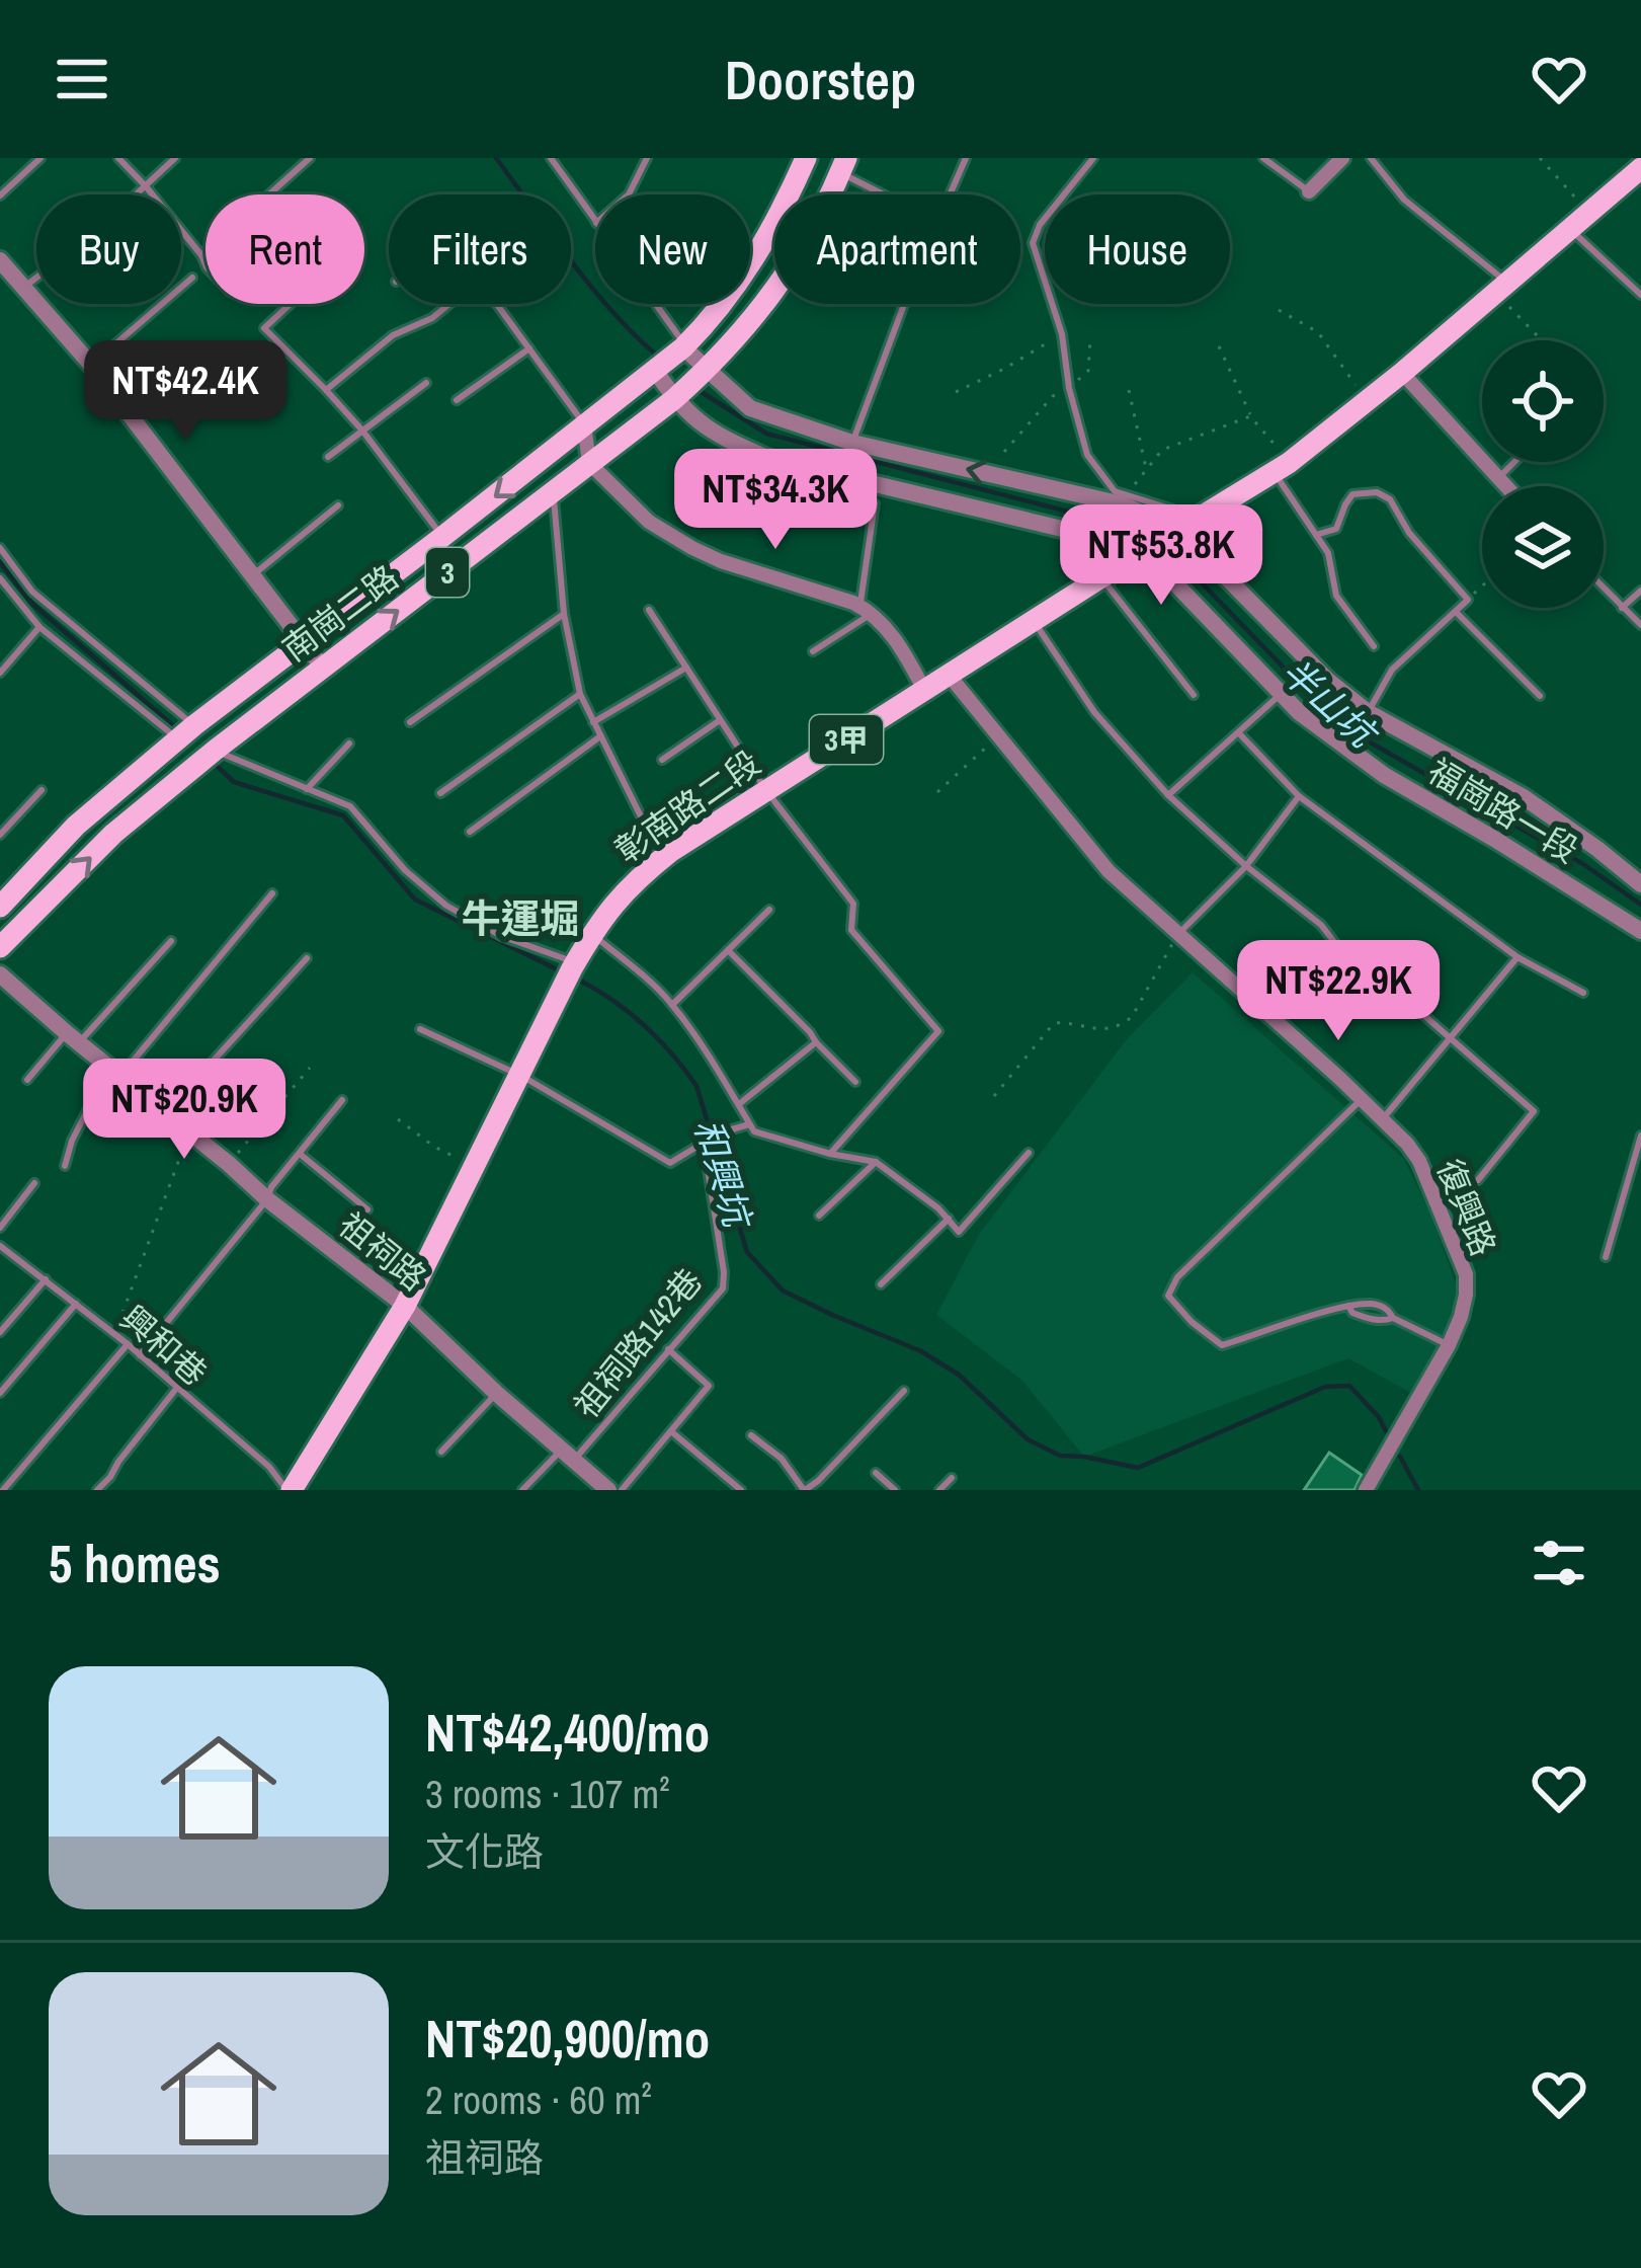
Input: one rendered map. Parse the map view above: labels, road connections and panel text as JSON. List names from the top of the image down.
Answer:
{
  "streets": {
    "main road": [
      "3",
      "南崗二路",
      "3甲",
      "彰南路二段"
    ],
    "street": ["福崗路一段", "復興路", "祖祠路"],
    "lane": ["祖祠路142巷", "興和巷"]
  },
  "crossings": [
    ["南崗二路", "福崗路一段"],
    ["彰南路二段", "福崗路一段"],
    ["彰南路二段", "復興路"],
    ["彰南路二段", "祖祠路"],
    ["彰南路二段", "興和巷"],
    ["祖祠路", "祖祠路142巷"]
  ],
  "districts": ["牛運堀"],
  "water": ["半山坑", "和興坑"],
  "page": {
    "header": "Doorstep",
    "chip": [
      "Buy",
      "Rent",
      "Filters",
      "New",
      "Apartment",
      "House"
    ],
    "price": [
      "NT$42.4K",
      "NT$34.3K",
      "NT$53.8K",
      "NT$22.9K",
      "NT$20.9K"
    ],
    "heading": "5 homes",
    "list": [
      {
        "name": "NT$42,400/mo",
        "note": "3 rooms · 107 m² · 文化路"
      },
      {
        "name": "NT$20,900/mo",
        "note": "2 rooms · 60 m² · 祖祠路"
      }
    ]
  }
}
